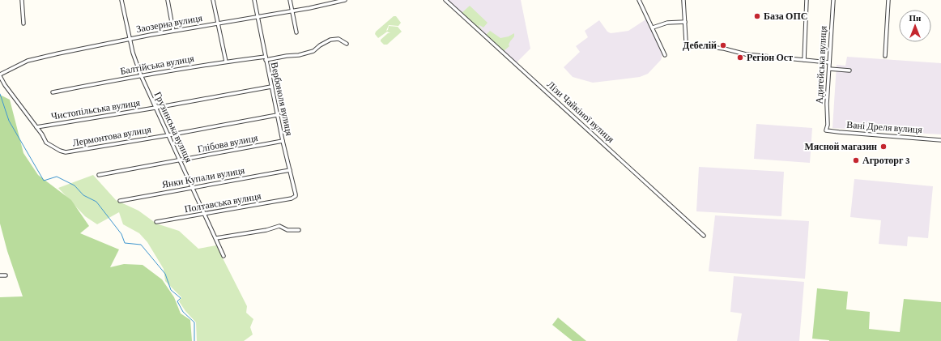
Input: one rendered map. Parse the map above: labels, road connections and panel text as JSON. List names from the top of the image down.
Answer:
{
  "streets": {
    "street": [
      "Заозерна вулиця",
      "Балтійська вулиця",
      "Адигейська вулиця",
      "Вербоноля вулиця",
      "Чистопільська вулиця",
      "Лізи Чайкіної вулиця",
      "Грузинська вулиця",
      "Вані Дреля вулиця",
      "Лермонтова вулиця",
      "Глібова вулиця",
      "Янки Купали вулиця",
      "Полтавська вулиця"
    ]
  },
  "crossings": [
    ["Заозерна вулиця", "Вербоноля вулиця"],
    ["Заозерна вулиця", "Грузинська вулиця"],
    ["Заозерна вулиця", "Лермонтова вулиця"],
    ["Балтійська вулиця", "Вербоноля вулиця"],
    ["Балтійська вулиця", "Грузинська вулиця"],
    ["Адигейська вулиця", "Вані Дреля вулиця"],
    ["Вербоноля вулиця", "Чистопільська вулиця"],
    ["Вербоноля вулиця", "Лермонтова вулиця"],
    ["Вербоноля вулиця", "Глібова вулиця"],
    ["Вербоноля вулиця", "Янки Купали вулиця"],
    ["Вербоноля вулиця", "Полтавська вулиця"],
    ["Чистопільська вулиця", "Грузинська вулиця"],
    ["Чистопільська вулиця", "Лермонтова вулиця"],
    ["Грузинська вулиця", "Лермонтова вулиця"],
    ["Грузинська вулиця", "Глібова вулиця"],
    ["Грузинська вулиця", "Янки Купали вулиця"],
    ["Грузинська вулиця", "Полтавська вулиця"]
  ],
  "places": [
    "База ОПС",
    "Дебелій",
    "Регіон Ост",
    "Мясной магазин",
    "Агроторг 3"
  ],
  "north": "top"
}
